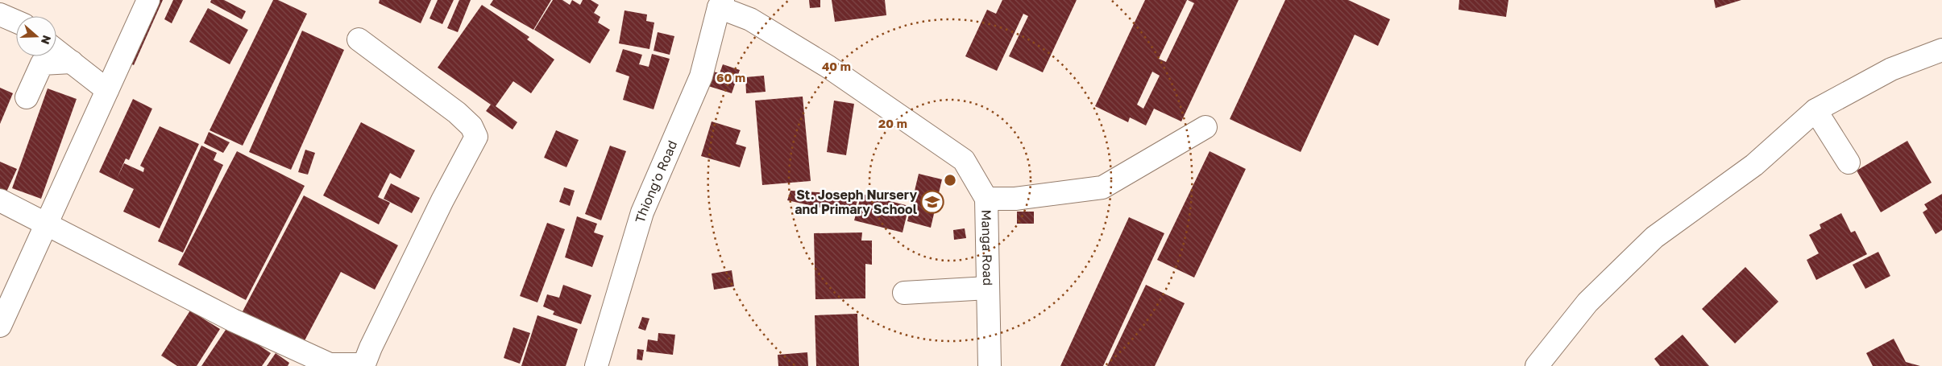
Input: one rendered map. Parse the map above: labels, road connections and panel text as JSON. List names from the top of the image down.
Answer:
{
  "streets": {
    "street": ["Thiong'o Road", "Manga Road"]
  },
  "crossings": [
    ["Thiong'o Road", "Manga Road"]
  ],
  "places": {
    "school or university": ["St. Joseph Nursery and Primary School"]
  },
  "north": "right",
  "rings": ["40 m", "60 m", "20 m"]
}
